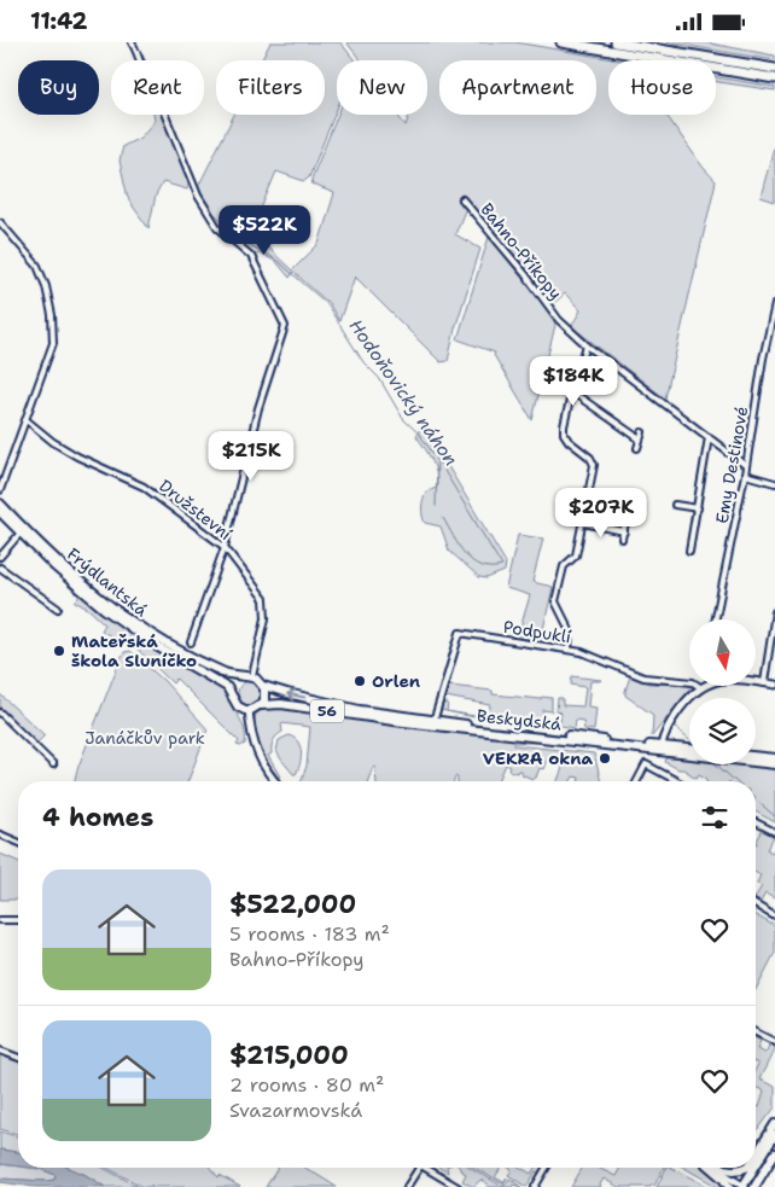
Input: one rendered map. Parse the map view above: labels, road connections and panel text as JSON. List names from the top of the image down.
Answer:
{
  "streets": {
    "main road": ["Frýdlantská", "56", "Beskydská"],
    "street": [
      "Bahno-Příkopy",
      "Emy Destinové",
      "Družstevní",
      "Podpuklí"
    ]
  },
  "crossings": [
    ["Bahno-Příkopy", "Emy Destinové"],
    ["Družstevní", "Frýdlantská"],
    ["Družstevní", "56"],
    ["Družstevní", "Beskydská"],
    ["Frýdlantská", "56"],
    ["Frýdlantská", "Beskydská"],
    ["Podpuklí", "Beskydská"],
    ["56", "Beskydská"]
  ],
  "water": ["Hodoňovický náhon"],
  "parks": ["Janáčkův park"],
  "places": ["Mateřská škola Sluníčko", "Orlen", "VEKRA okna"],
  "north": "bottom",
  "page": {
    "status": "11:42",
    "chip": [
      "Buy",
      "Rent",
      "Filters",
      "New",
      "Apartment",
      "House"
    ],
    "price": [
      "$522K",
      "$184K",
      "$215K",
      "$207K"
    ],
    "heading": "4 homes",
    "list": [
      {
        "name": "$522,000",
        "note": "5 rooms · 183 m² · Bahno-Příkopy"
      },
      {
        "name": "$215,000",
        "note": "2 rooms · 80 m² · Svazarmovská"
      }
    ]
  }
}
